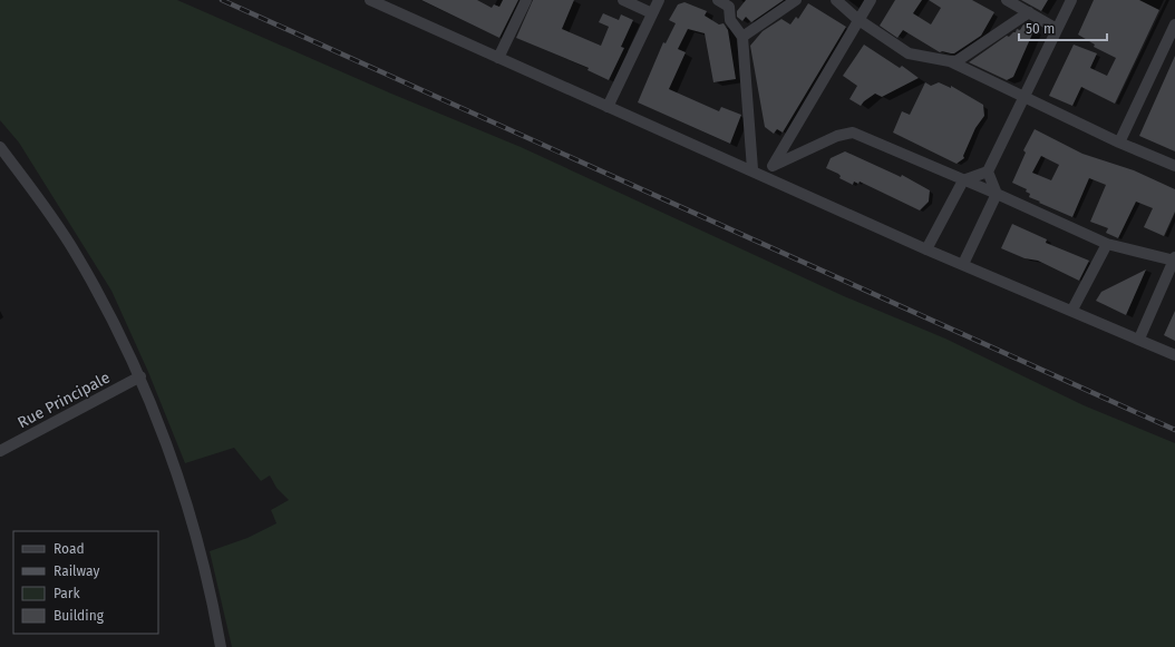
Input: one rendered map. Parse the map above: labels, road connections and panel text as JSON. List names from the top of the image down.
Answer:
{
  "streets": {
    "street": ["Rue Principale"]
  },
  "legend": [
    "Road",
    "Railway",
    "Park",
    "Building"
  ],
  "scale_bar": "50 m"
}
